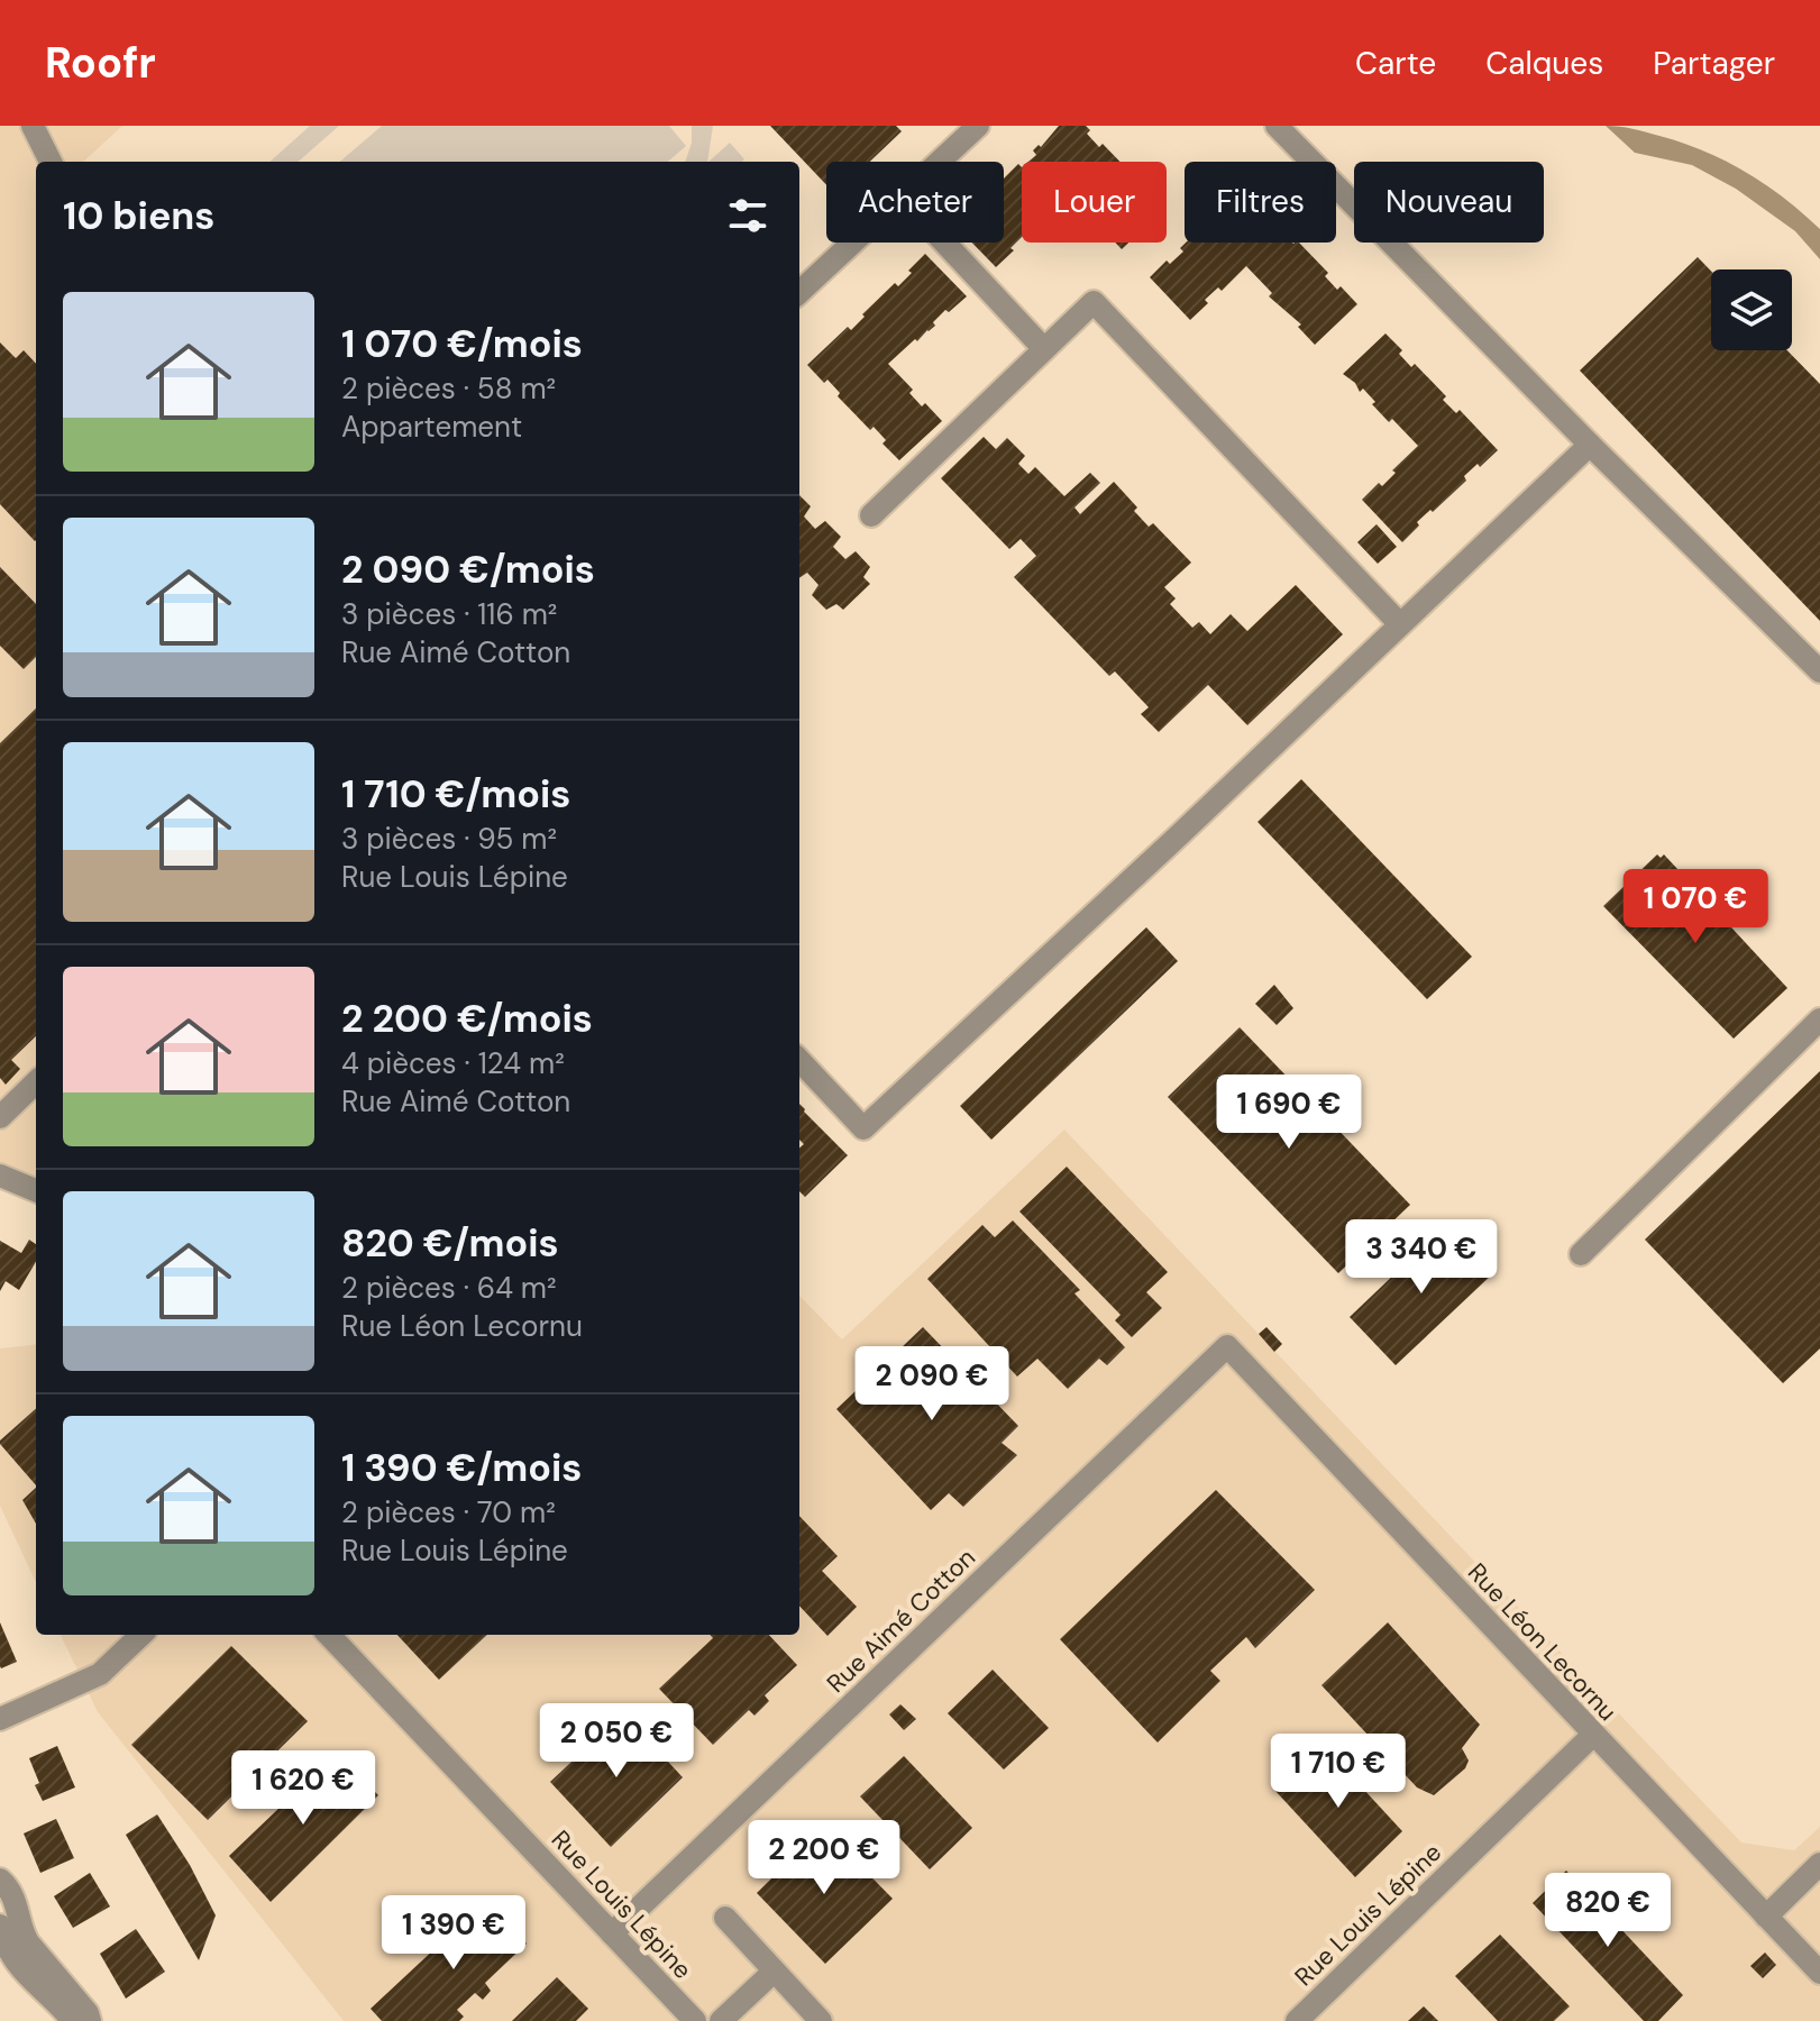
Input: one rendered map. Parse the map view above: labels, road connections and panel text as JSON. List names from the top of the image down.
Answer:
{
  "streets": {
    "street": ["Rue Aimé Cotton", "Rue Léon Lecornu", "Rue Louis Lépine"]
  },
  "crossings": [
    ["Rue Aimé Cotton", "Rue Léon Lecornu"],
    ["Rue Aimé Cotton", "Rue Louis Lépine"],
    ["Rue Léon Lecornu", "Rue Louis Lépine"]
  ],
  "page": {
    "header": "Roofr",
    "nav": ["Carte", "Calques", "Partager"],
    "chip": [
      "Acheter",
      "Louer",
      "Filtres",
      "Nouveau"
    ],
    "heading": "10 biens",
    "list": [
      {
        "name": "1 070 €/mois",
        "note": "2 pièces · 58 m² · Appartement"
      },
      {
        "name": "2 090 €/mois",
        "note": "3 pièces · 116 m² · Rue Aimé Cotton"
      },
      {
        "name": "1 710 €/mois",
        "note": "3 pièces · 95 m² · Rue Louis Lépine"
      },
      {
        "name": "2 200 €/mois",
        "note": "4 pièces · 124 m² · Rue Aimé Cotton"
      },
      {
        "name": "820 €/mois",
        "note": "2 pièces · 64 m² · Rue Léon Lecornu"
      },
      {
        "name": "1 390 €/mois",
        "note": "2 pièces · 70 m² · Rue Louis Lépine"
      }
    ],
    "price": [
      "1 070 €",
      "1 690 €",
      "3 340 €",
      "2 090 €",
      "2 050 €",
      "1 710 €",
      "1 620 €",
      "2 200 €",
      "820 €",
      "1 390 €"
    ]
  }
}
